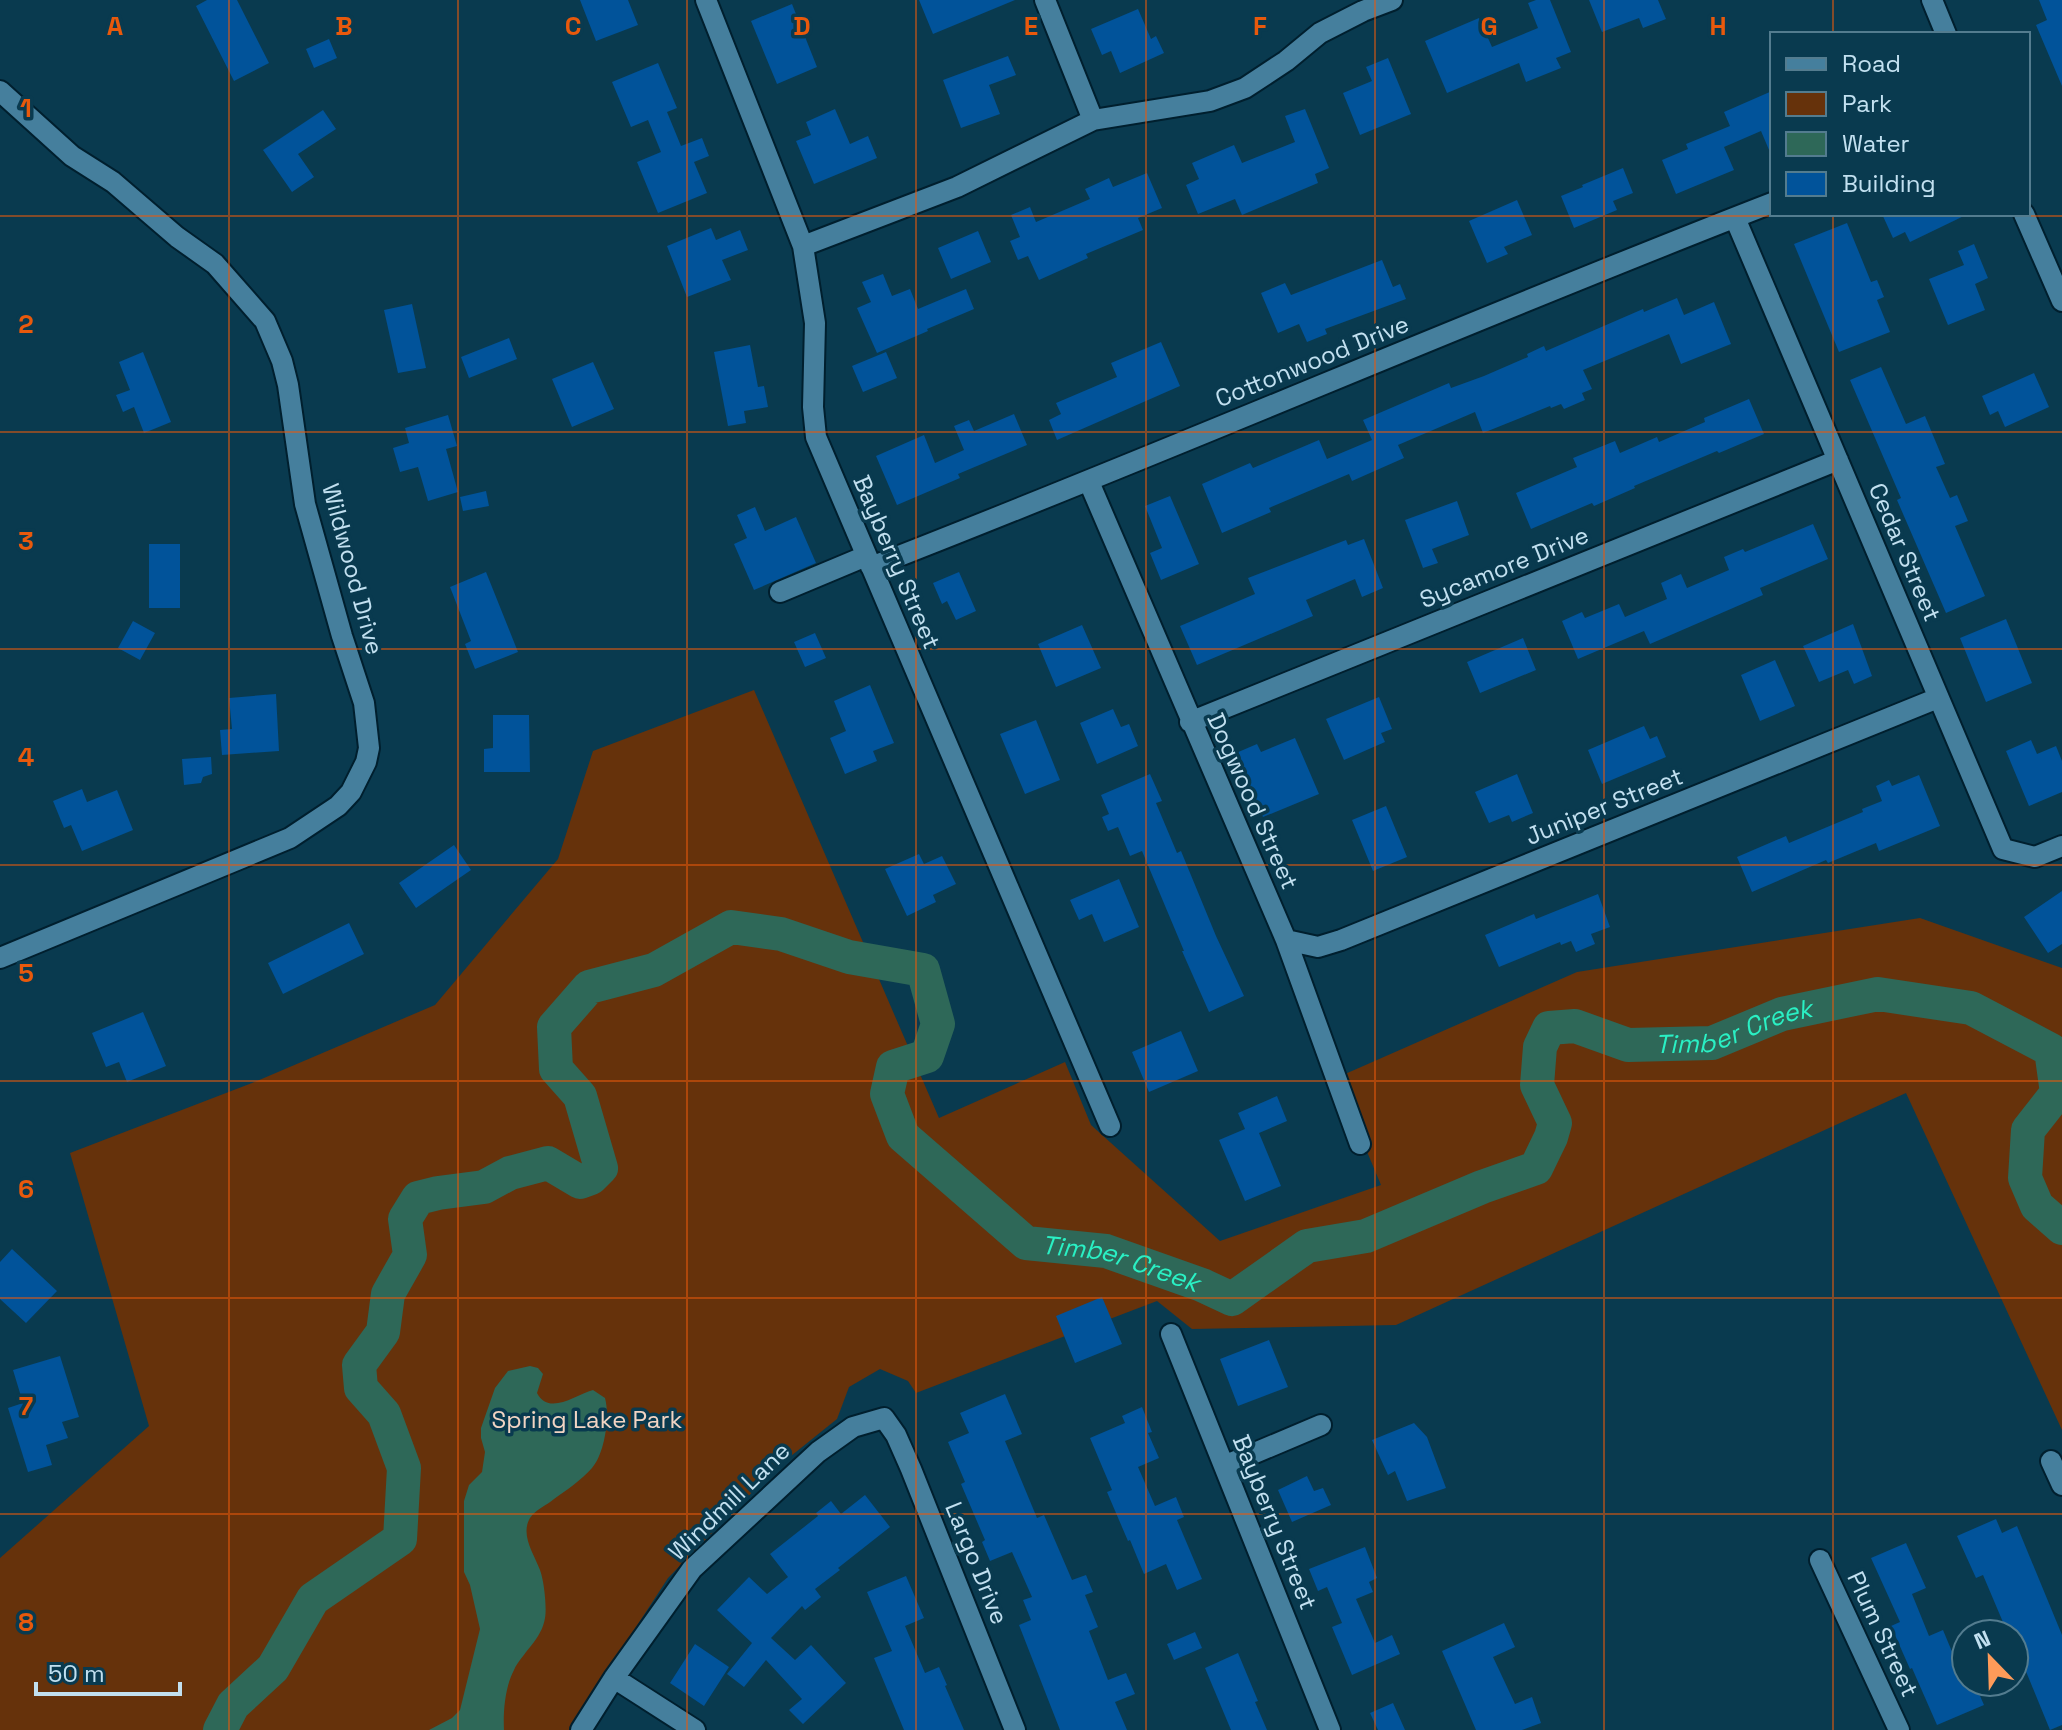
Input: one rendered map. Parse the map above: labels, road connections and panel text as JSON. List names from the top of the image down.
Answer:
{
  "streets": {
    "street": [
      "Cottonwood Drive",
      "Cedar Street",
      "Bayberry Street",
      "Sycamore Drive",
      "Wildwood Drive",
      "Dogwood Street",
      "Juniper Street",
      "Windmill Lane",
      "Largo Drive",
      "Plum Street"
    ]
  },
  "crossings": [
    ["Cottonwood Drive", "Cedar Street"],
    ["Cottonwood Drive", "Bayberry Street"],
    ["Cottonwood Drive", "Dogwood Street"],
    ["Cedar Street", "Sycamore Drive"],
    ["Cedar Street", "Juniper Street"],
    ["Sycamore Drive", "Dogwood Street"],
    ["Dogwood Street", "Juniper Street"],
    ["Windmill Lane", "Largo Drive"]
  ],
  "water": ["Timber Creek"],
  "parks": ["Spring Lake Park"],
  "legend": [
    "Road",
    "Park",
    "Water",
    "Building"
  ],
  "scale_bar": "50 m",
  "north": "top left",
  "grid": {
    "columns": [
      "A",
      "B",
      "C",
      "D",
      "E",
      "F",
      "G",
      "H"
    ],
    "rows": [
      "1",
      "2",
      "3",
      "4",
      "5",
      "6",
      "7",
      "8"
    ]
  }
}
